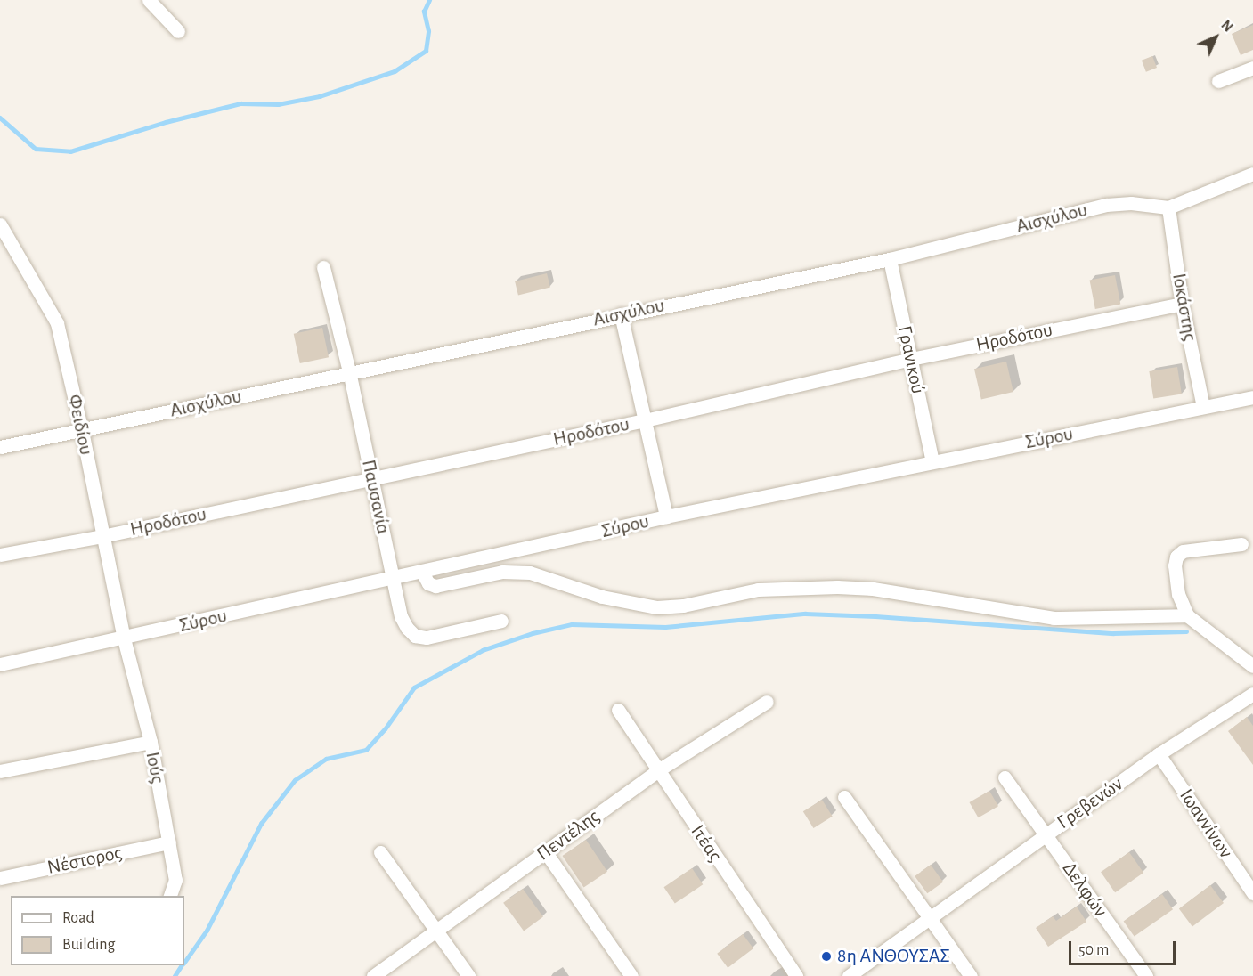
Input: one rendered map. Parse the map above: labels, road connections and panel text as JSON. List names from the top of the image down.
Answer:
{
  "streets": {
    "street": [
      "Αισχύλου",
      "Ιοκάστης",
      "Ηροδότου",
      "Γρανικού",
      "Φειδίου",
      "Σύρου",
      "Παυσανία",
      "Ιούς",
      "Γρεβενών",
      "Ιωαννίνων",
      "Πεντέλης",
      "Ιτέας",
      "Νέστορος",
      "Δελφών"
    ]
  },
  "crossings": [
    ["Αισχύλου", "Ιοκάστης"],
    ["Αισχύλου", "Γρανικού"],
    ["Αισχύλου", "Φειδίου"],
    ["Αισχύλου", "Παυσανία"],
    ["Ιοκάστης", "Ηροδότου"],
    ["Ιοκάστης", "Σύρου"],
    ["Ηροδότου", "Γρανικού"],
    ["Ηροδότου", "Φειδίου"],
    ["Ηροδότου", "Παυσανία"],
    ["Γρανικού", "Σύρου"],
    ["Φειδίου", "Σύρου"],
    ["Φειδίου", "Ιούς"],
    ["Σύρου", "Παυσανία"],
    ["Σύρου", "Ιούς"],
    ["Ιούς", "Νέστορος"],
    ["Γρεβενών", "Ιωαννίνων"],
    ["Γρεβενών", "Δελφών"],
    ["Πεντέλης", "Ιτέας"]
  ],
  "places": ["8η ΑΝΘΟΥΣΑΣ"],
  "legend": ["Road", "Building"],
  "scale_bar": "50 m",
  "north": "top right"
}
